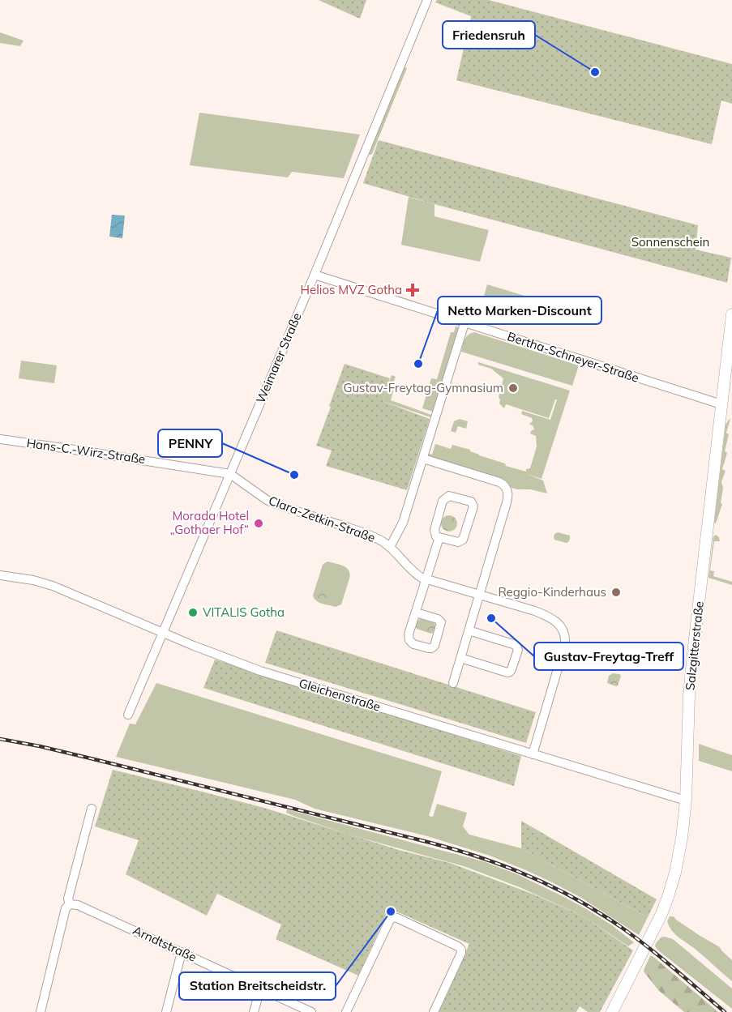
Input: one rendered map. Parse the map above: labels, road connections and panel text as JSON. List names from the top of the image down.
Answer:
{
  "streets": {
    "main road": ["Salzgitterstraße"],
    "street": [
      "Bertha-Schneyer-Straße",
      "Weimarer Straße",
      "Hans-C.-Wirz-Straße",
      "Clara-Zetkin-Straße",
      "Gleichenstraße",
      "Arndtstraße"
    ]
  },
  "crossings": [
    ["Bertha-Schneyer-Straße", "Weimarer Straße"],
    ["Bertha-Schneyer-Straße", "Clara-Zetkin-Straße"],
    ["Bertha-Schneyer-Straße", "Salzgitterstraße"],
    ["Weimarer Straße", "Hans-C.-Wirz-Straße"],
    ["Weimarer Straße", "Clara-Zetkin-Straße"],
    ["Weimarer Straße", "Gleichenstraße"],
    ["Hans-C.-Wirz-Straße", "Clara-Zetkin-Straße"],
    ["Clara-Zetkin-Straße", "Gleichenstraße"],
    ["Salzgitterstraße", "Gleichenstraße"]
  ],
  "parks": ["Sonnenschein"],
  "places": {
    "other": [
      "Friedensruh",
      "Netto Marken-Discount",
      "Gustav-Freytag-Gymnasium",
      "PENNY",
      "Morada Hotel „Gothaer Hof“",
      "Reggio-Kinderhaus",
      "VITALIS Gotha",
      "Gustav-Freytag-Treff",
      "Station Breitscheidstr."
    ],
    "health": ["Helios MVZ Gotha"]
  }
}
